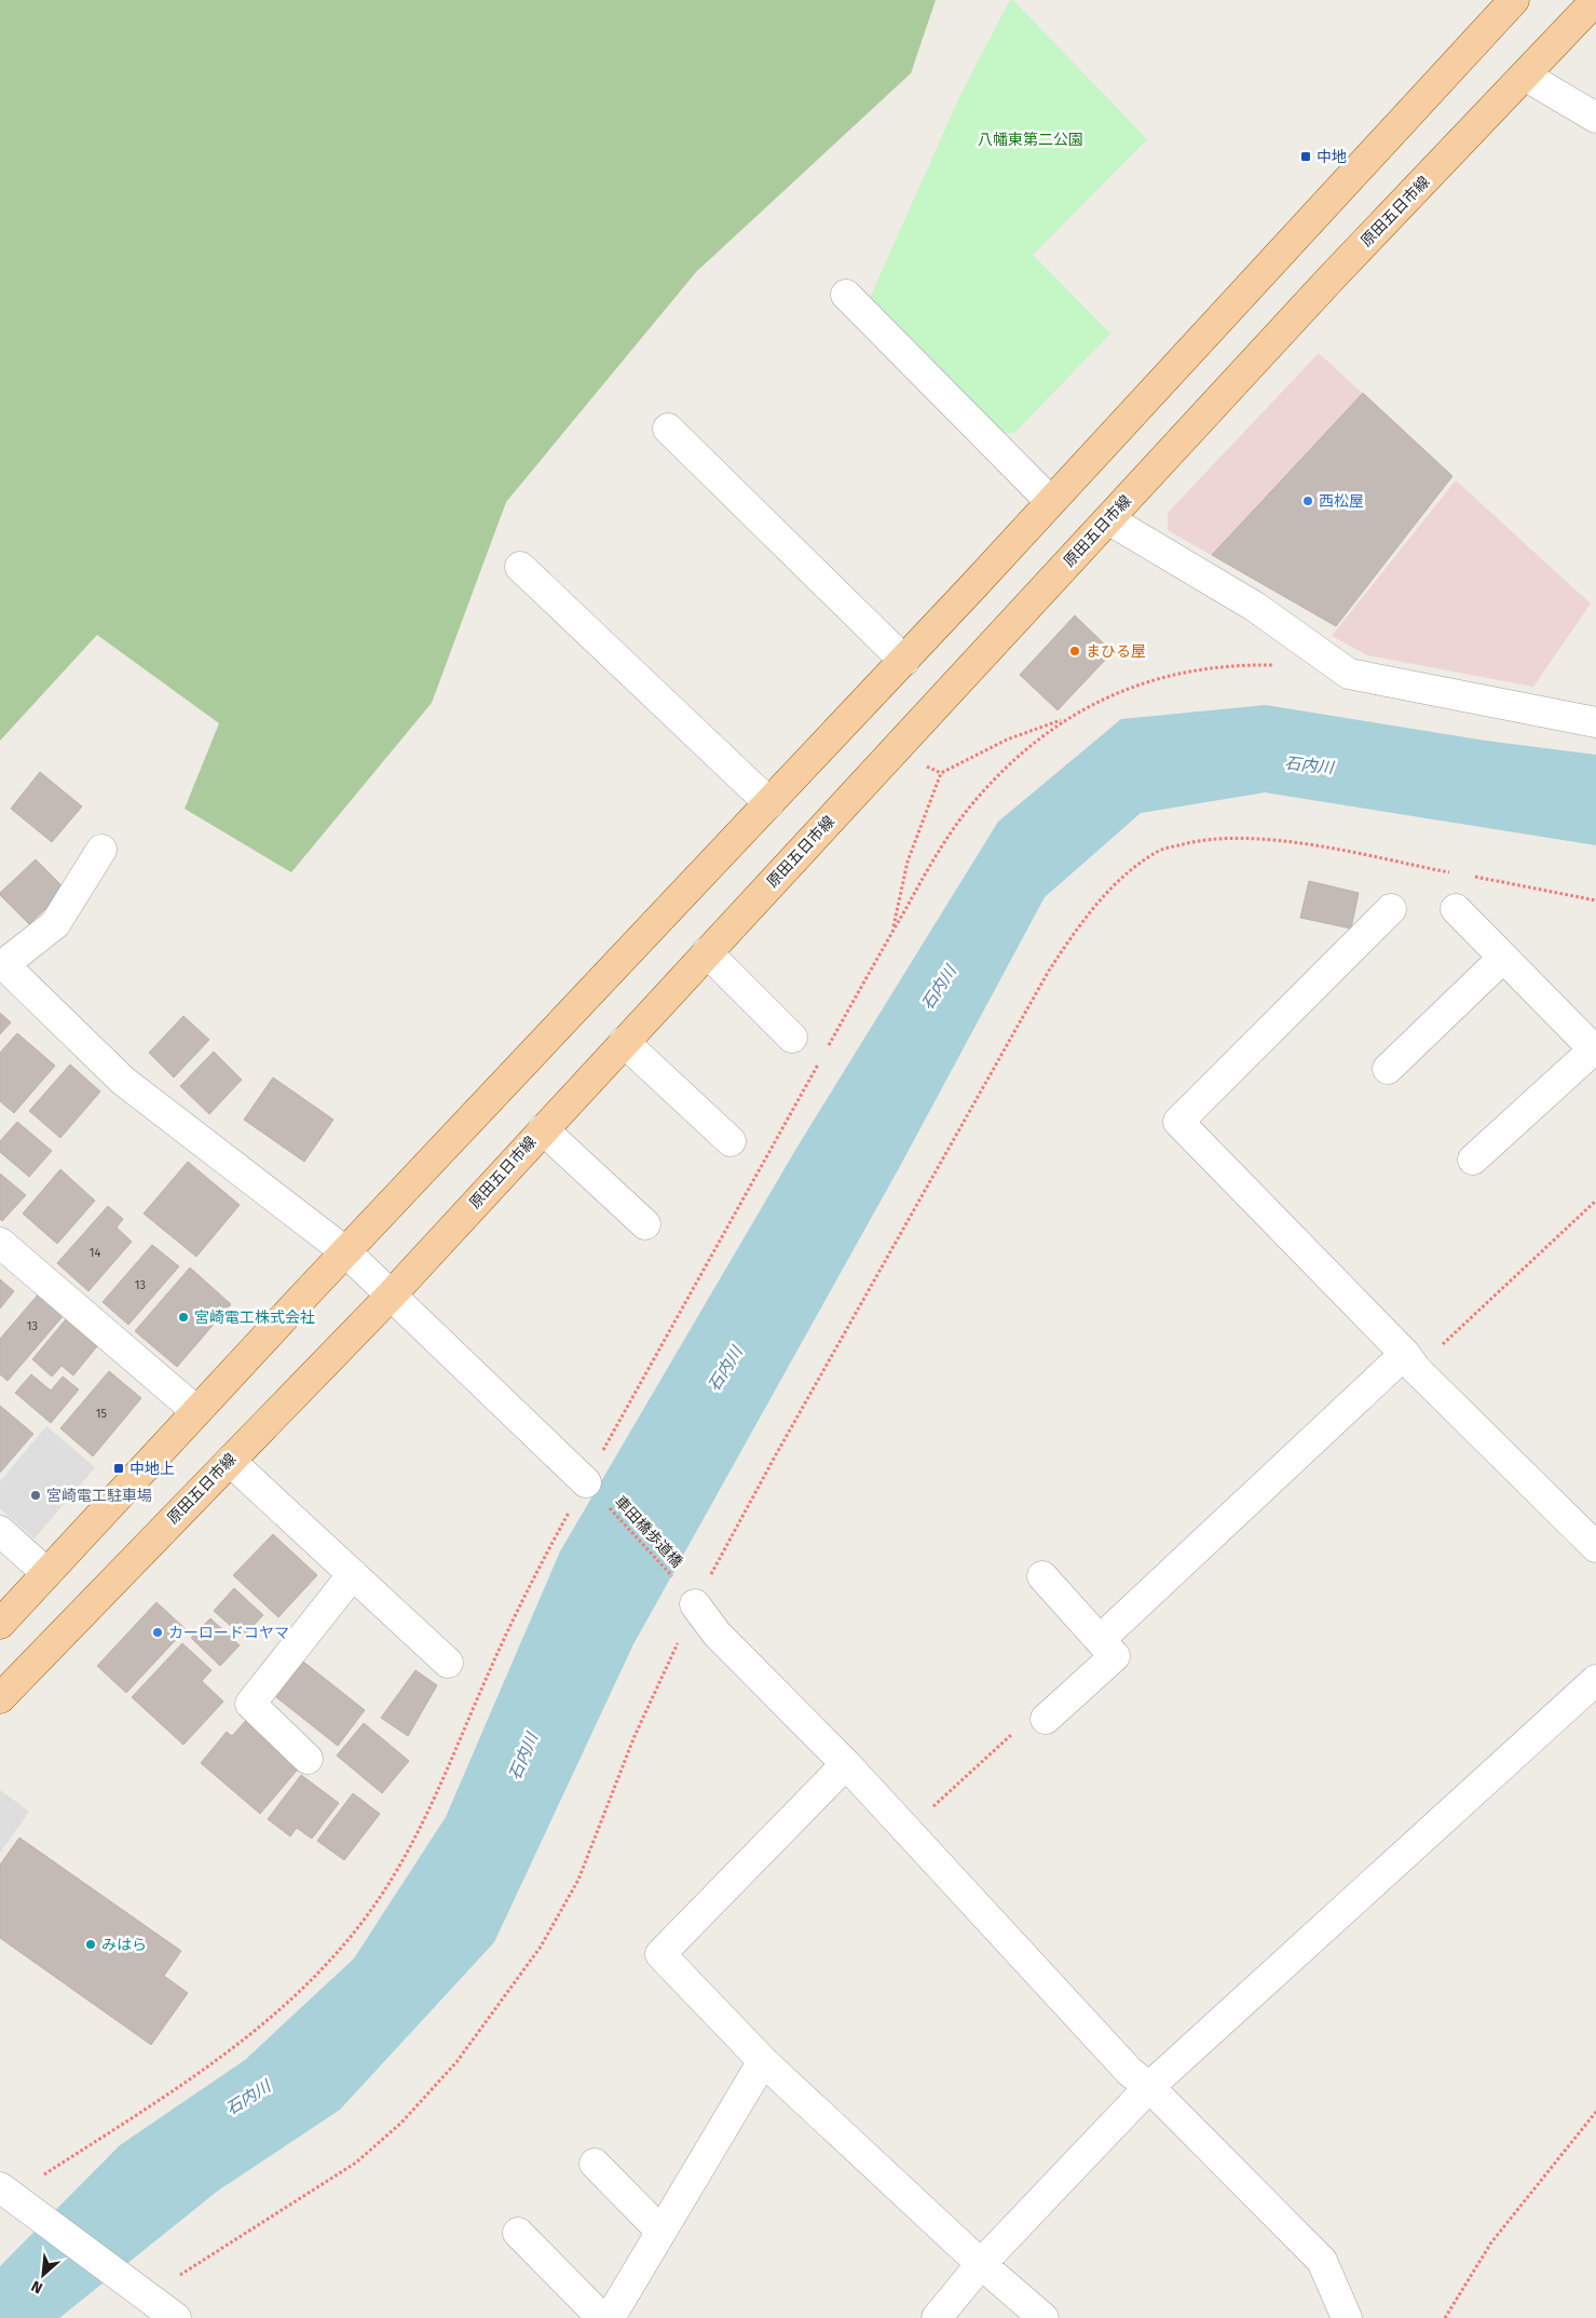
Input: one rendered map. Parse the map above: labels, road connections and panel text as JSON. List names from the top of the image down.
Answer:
{
  "streets": {
    "main road": ["原田五日市線"],
    "path": ["車田橋歩道橋"]
  },
  "water": ["石内川"],
  "parks": ["八幡東第二公園"],
  "places": {
    "transit": ["中地", "中地上"],
    "other": [
      "西松屋",
      "まひる屋",
      "宮崎電工株式会社",
      "宮崎電工駐車場",
      "カーロードコヤマ",
      "みはら"
    ]
  },
  "house_numbers": [
    "14",
    "13",
    "13",
    "15"
  ],
  "north": "bottom left"
}
